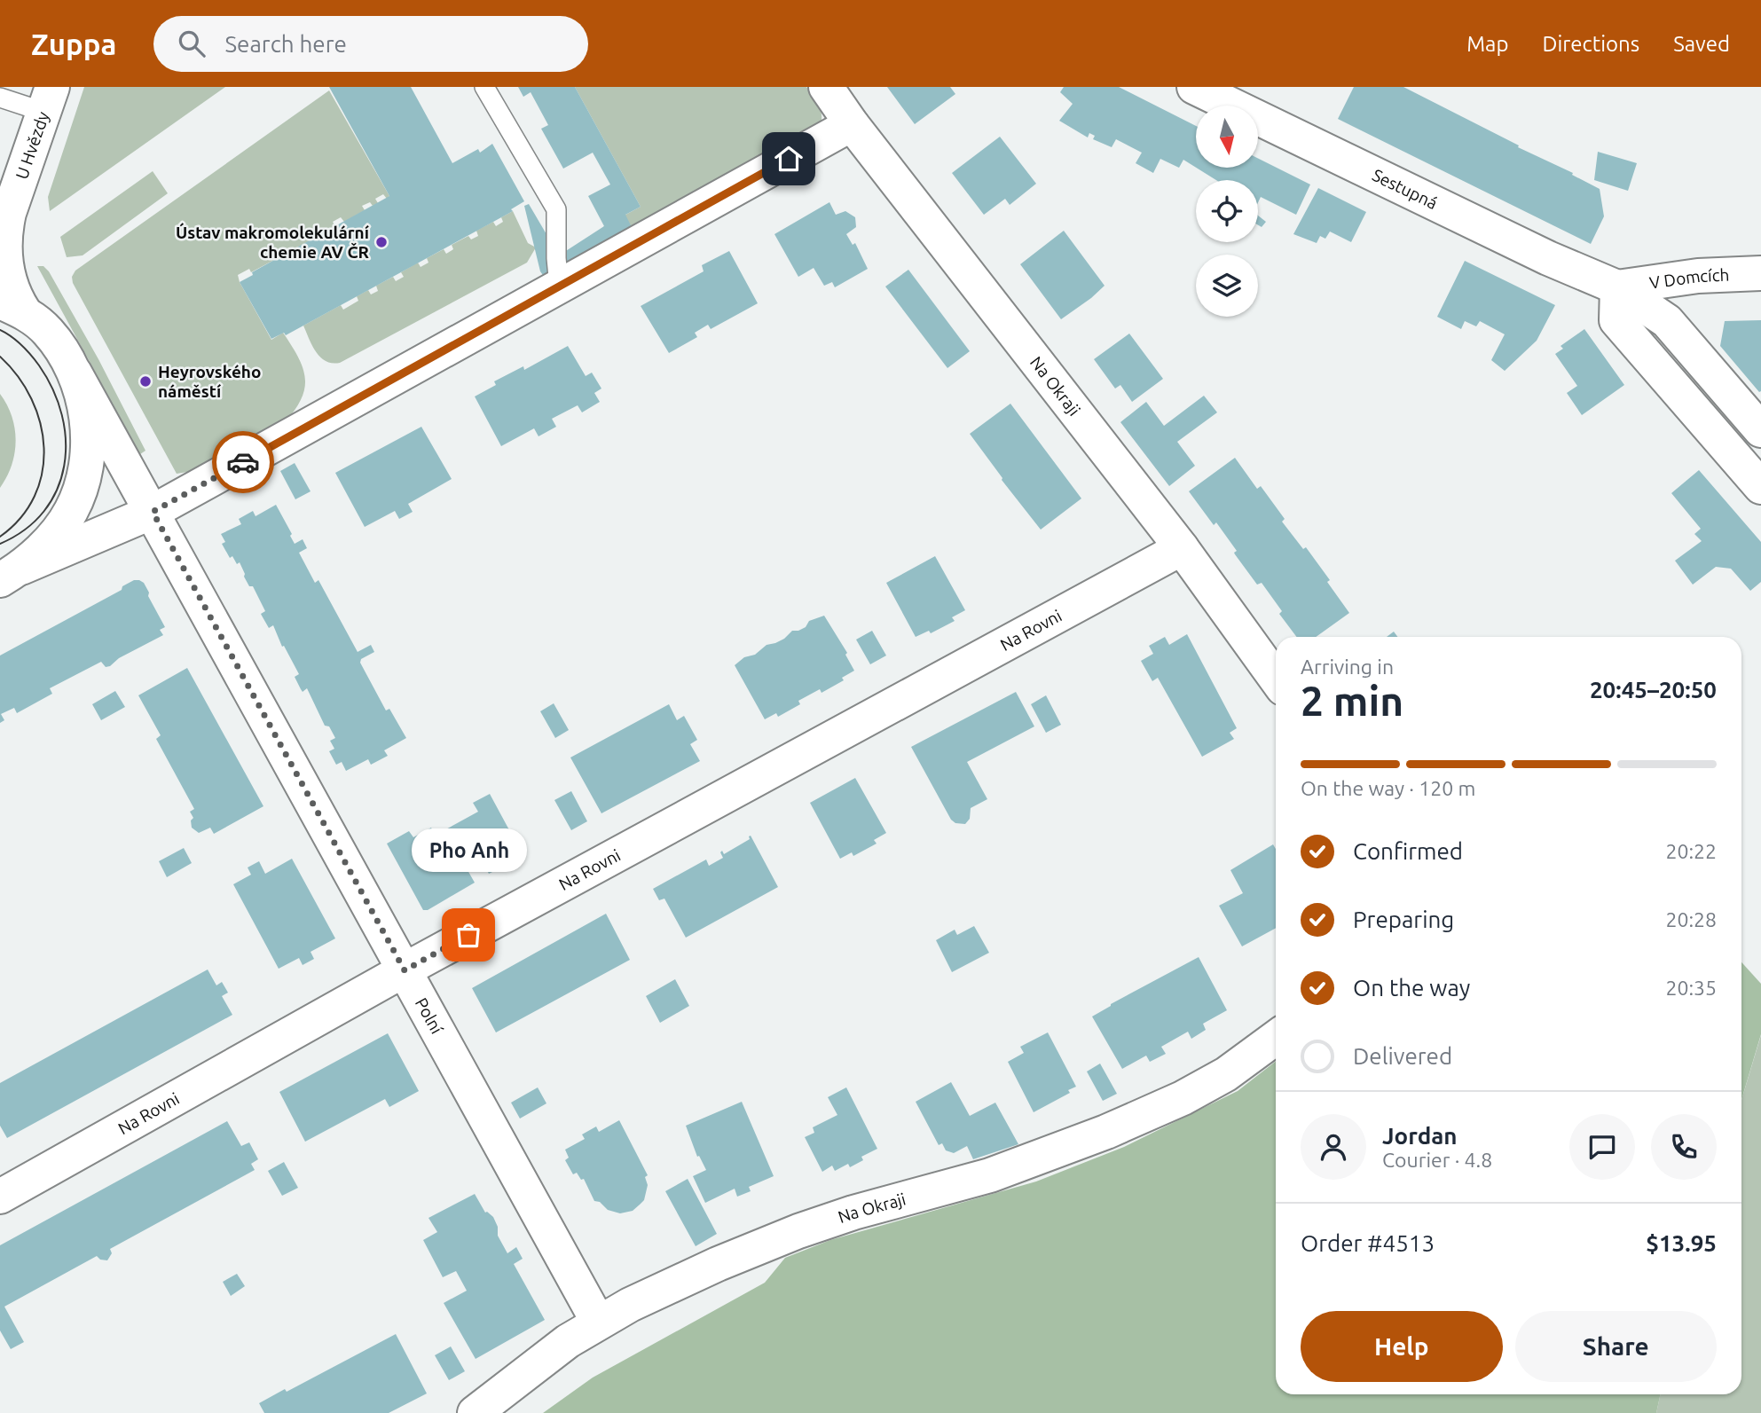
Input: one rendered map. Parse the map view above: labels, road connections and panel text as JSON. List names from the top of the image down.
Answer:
{
  "streets": {
    "street": [
      "U Hvězdy",
      "Sestupná",
      "V Domcích",
      "Na Okraji",
      "Na Rovni",
      "Polní"
    ]
  },
  "crossings": [
    ["Sestupná", "V Domcích"],
    ["Na Okraji", "Na Rovni"],
    ["Na Okraji", "Polní"],
    ["Na Rovni", "Polní"]
  ],
  "places": ["Ústav makromolekulární chemie AV ČR", "Heyrovského náměstí", "Pho Anh"],
  "north": "bottom",
  "page": {
    "header": "Zuppa",
    "search": "Search here",
    "nav": ["Map", "Directions", "Saved"],
    "heading": ["2 min", "Arriving in", "20:45–20:50"],
    "panel": [
      "Jordan",
      "Courier · 4.8",
      "Order #4513",
      "$13.95"
    ],
    "bar": "On the way · 120 m",
    "list": [
      ["Confirmed", "20:22"],
      ["Preparing", "20:28"],
      ["On the way", "20:35"],
      "Delivered"
    ],
    "bubble": "Pho Anh",
    "buttons": ["Help", "Share"]
  }
}
